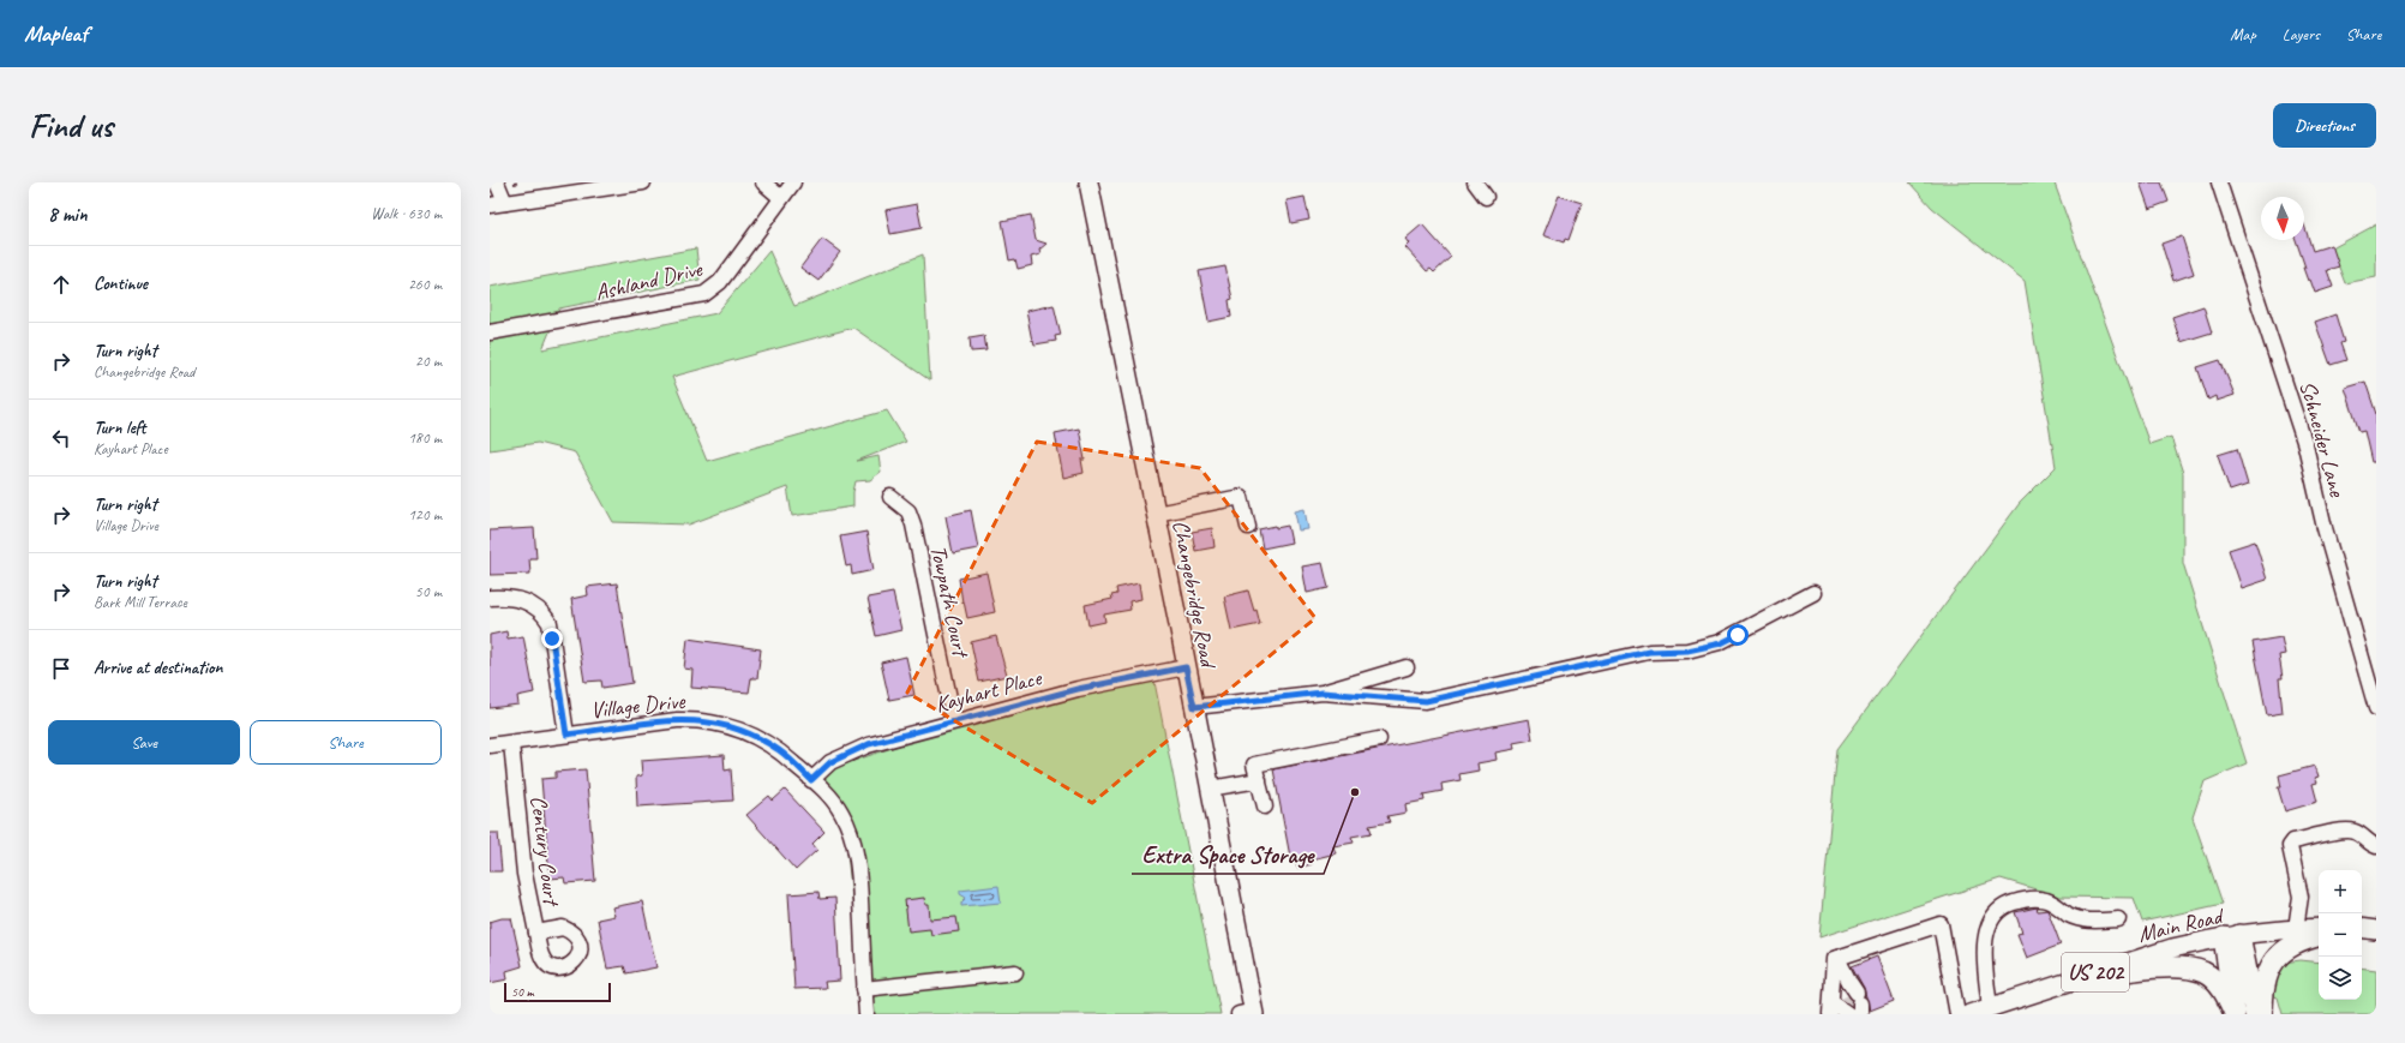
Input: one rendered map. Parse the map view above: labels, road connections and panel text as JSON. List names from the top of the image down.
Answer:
{
  "streets": {
    "main road": ["Changebridge Road", "Main Road", "US 202"],
    "street": [
      "Ashland Drive",
      "Schneider Lane",
      "Towpath Court",
      "Kayhart Place",
      "Village Drive",
      "Century Court"
    ]
  },
  "crossings": [
    ["Changebridge Road", "Kayhart Place"],
    ["Towpath Court", "Kayhart Place"],
    ["Kayhart Place", "Village Drive"],
    ["Village Drive", "Century Court"]
  ],
  "places": ["Extra Space Storage"],
  "scale_bar": "50 m",
  "north": "bottom",
  "page": {
    "header": "Mapleaf",
    "nav": ["Map", "Layers", "Share"],
    "buttons": [
      "Directions",
      ["Save", "Share"]
    ],
    "title": "Find us",
    "heading": ["8 min", "Walk · 630 m"],
    "list": [
      ["Continue", "260 m"],
      ["Turn right", "Changebridge Road", "20 m"],
      ["Turn left", "Kayhart Place", "180 m"],
      ["Turn right", "Village Drive", "120 m"],
      ["Turn right", "Bark Mill Terrace", "50 m"],
      "Arrive at destination"
    ],
    "map_buttons": ["+", "−"],
    "scale": "50 m"
  }
}
